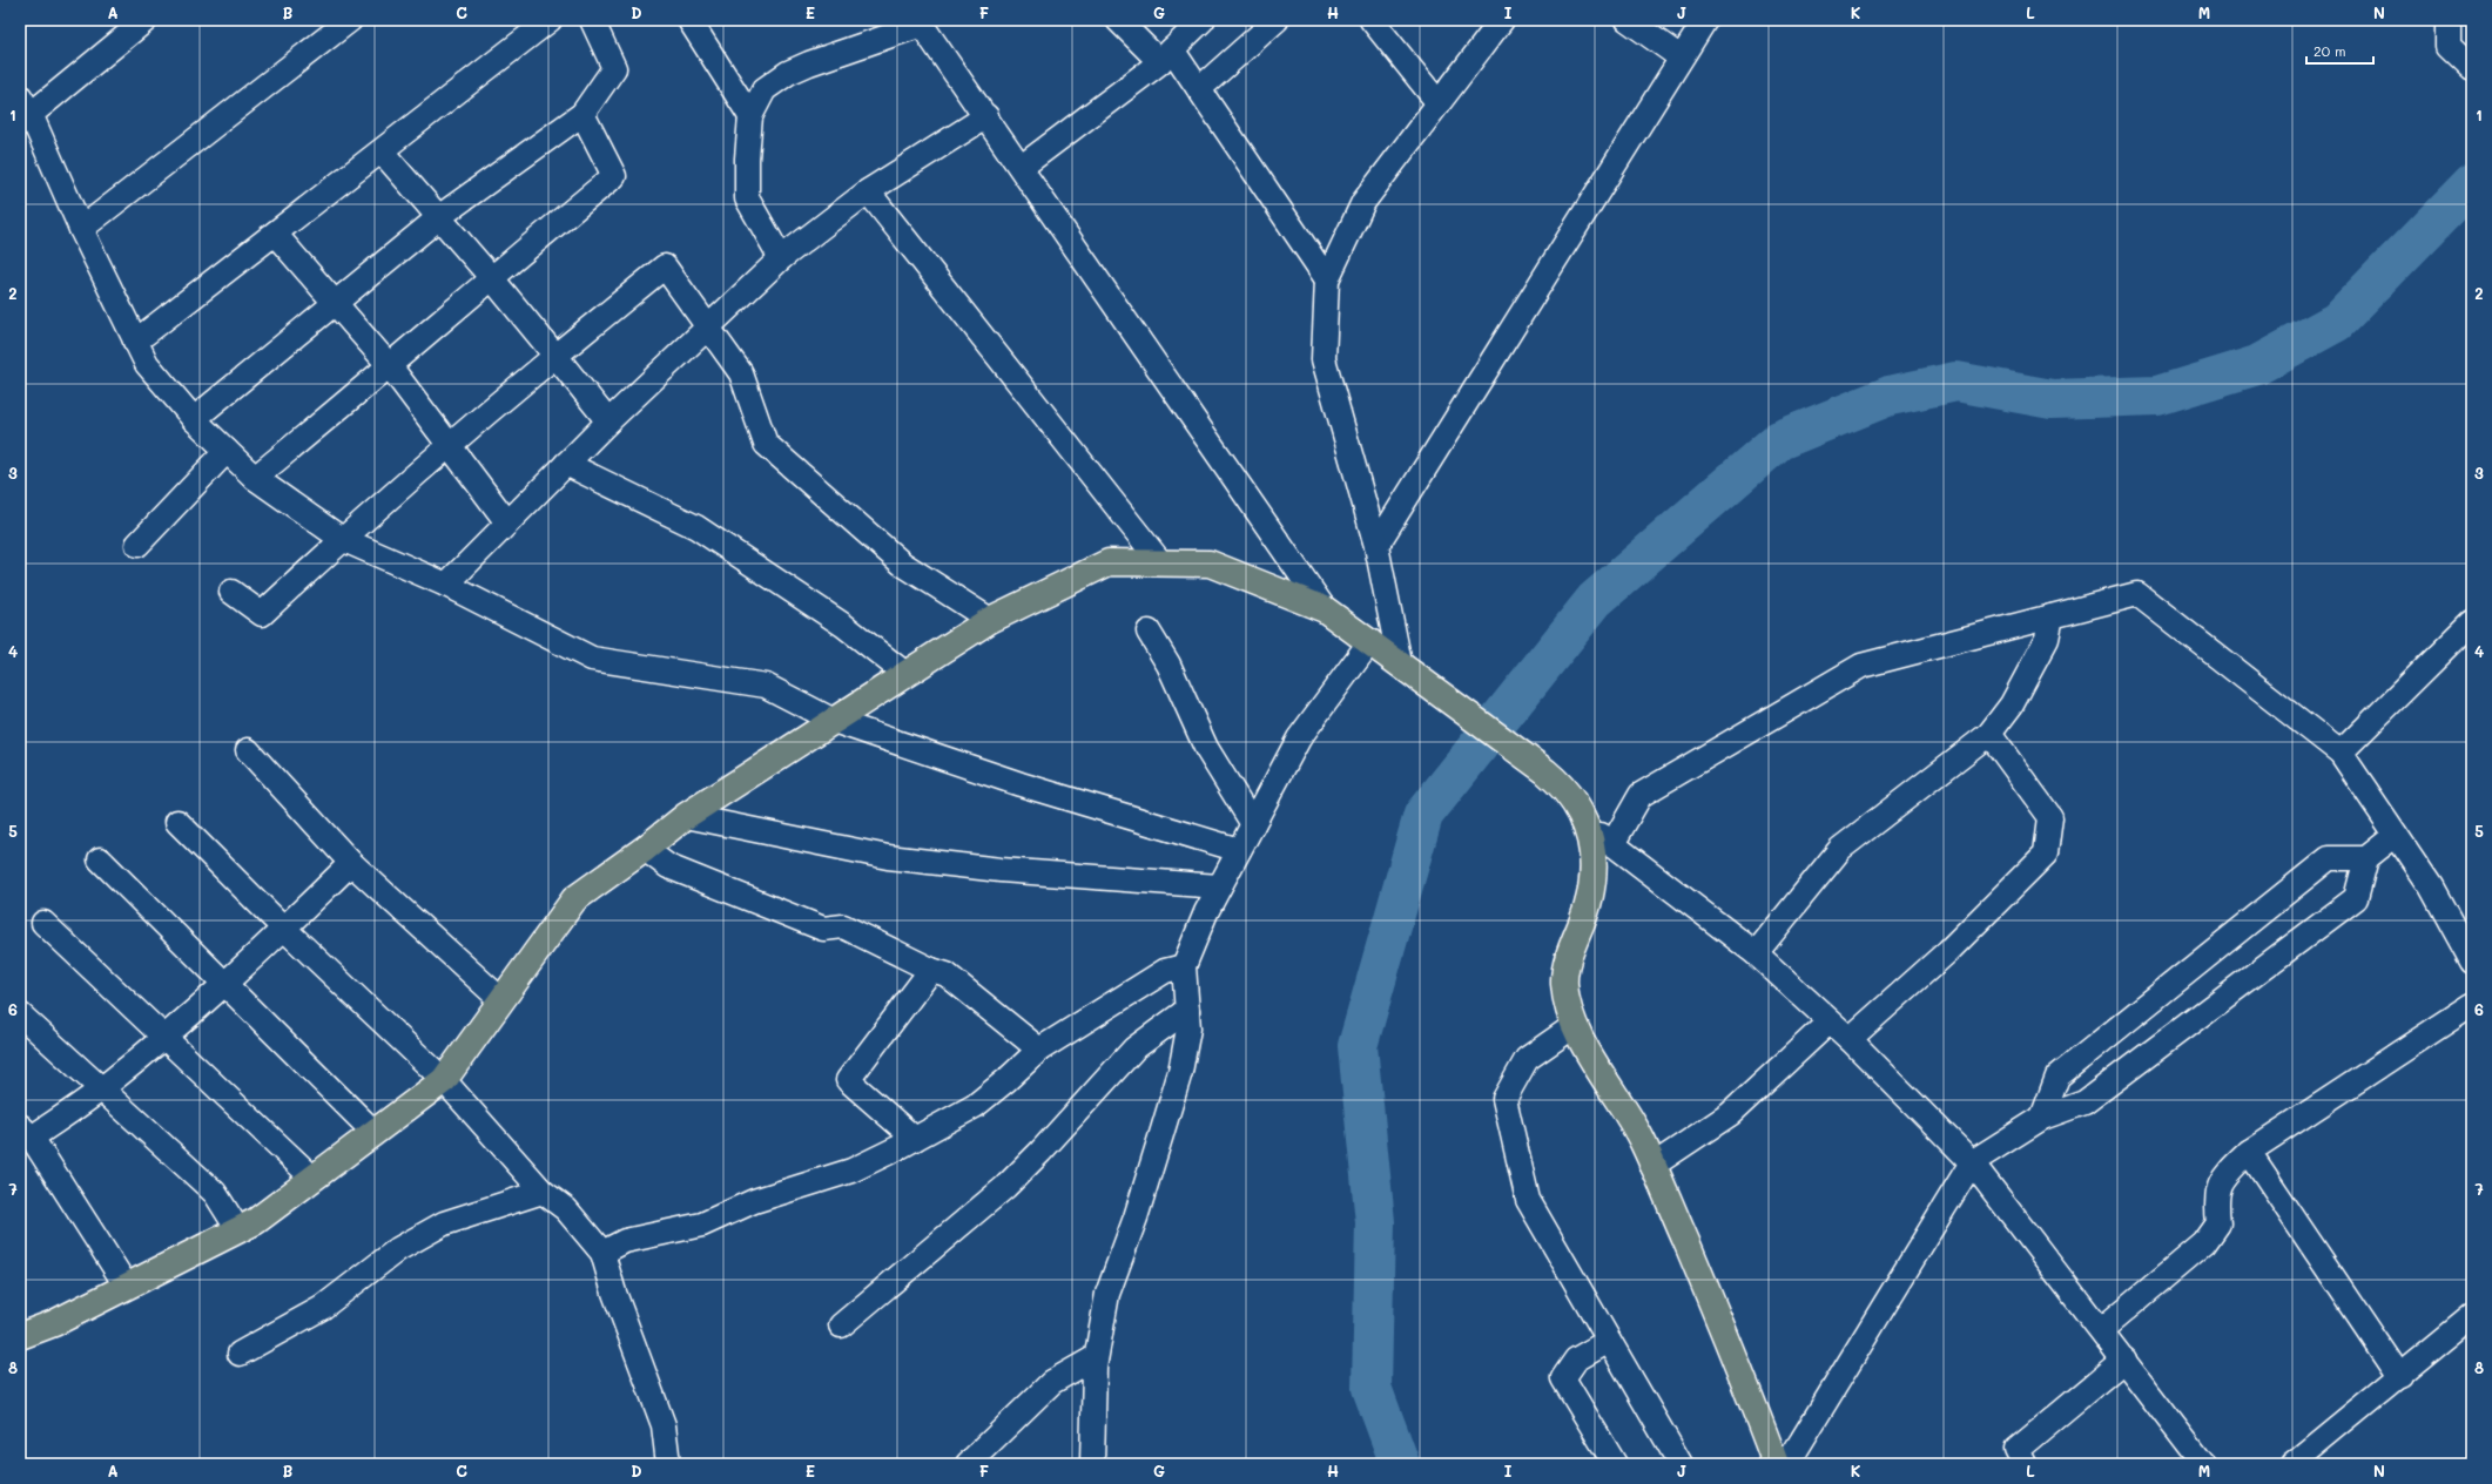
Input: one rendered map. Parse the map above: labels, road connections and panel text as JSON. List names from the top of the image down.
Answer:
{
  "scale_bar": "20 m",
  "grid": {
    "columns": [
      "A",
      "B",
      "C",
      "D",
      "E",
      "F",
      "G",
      "H",
      "I",
      "J",
      "K",
      "L",
      "M",
      "N"
    ],
    "rows": [
      "1",
      "2",
      "3",
      "4",
      "5",
      "6",
      "7",
      "8"
    ]
  }
}
